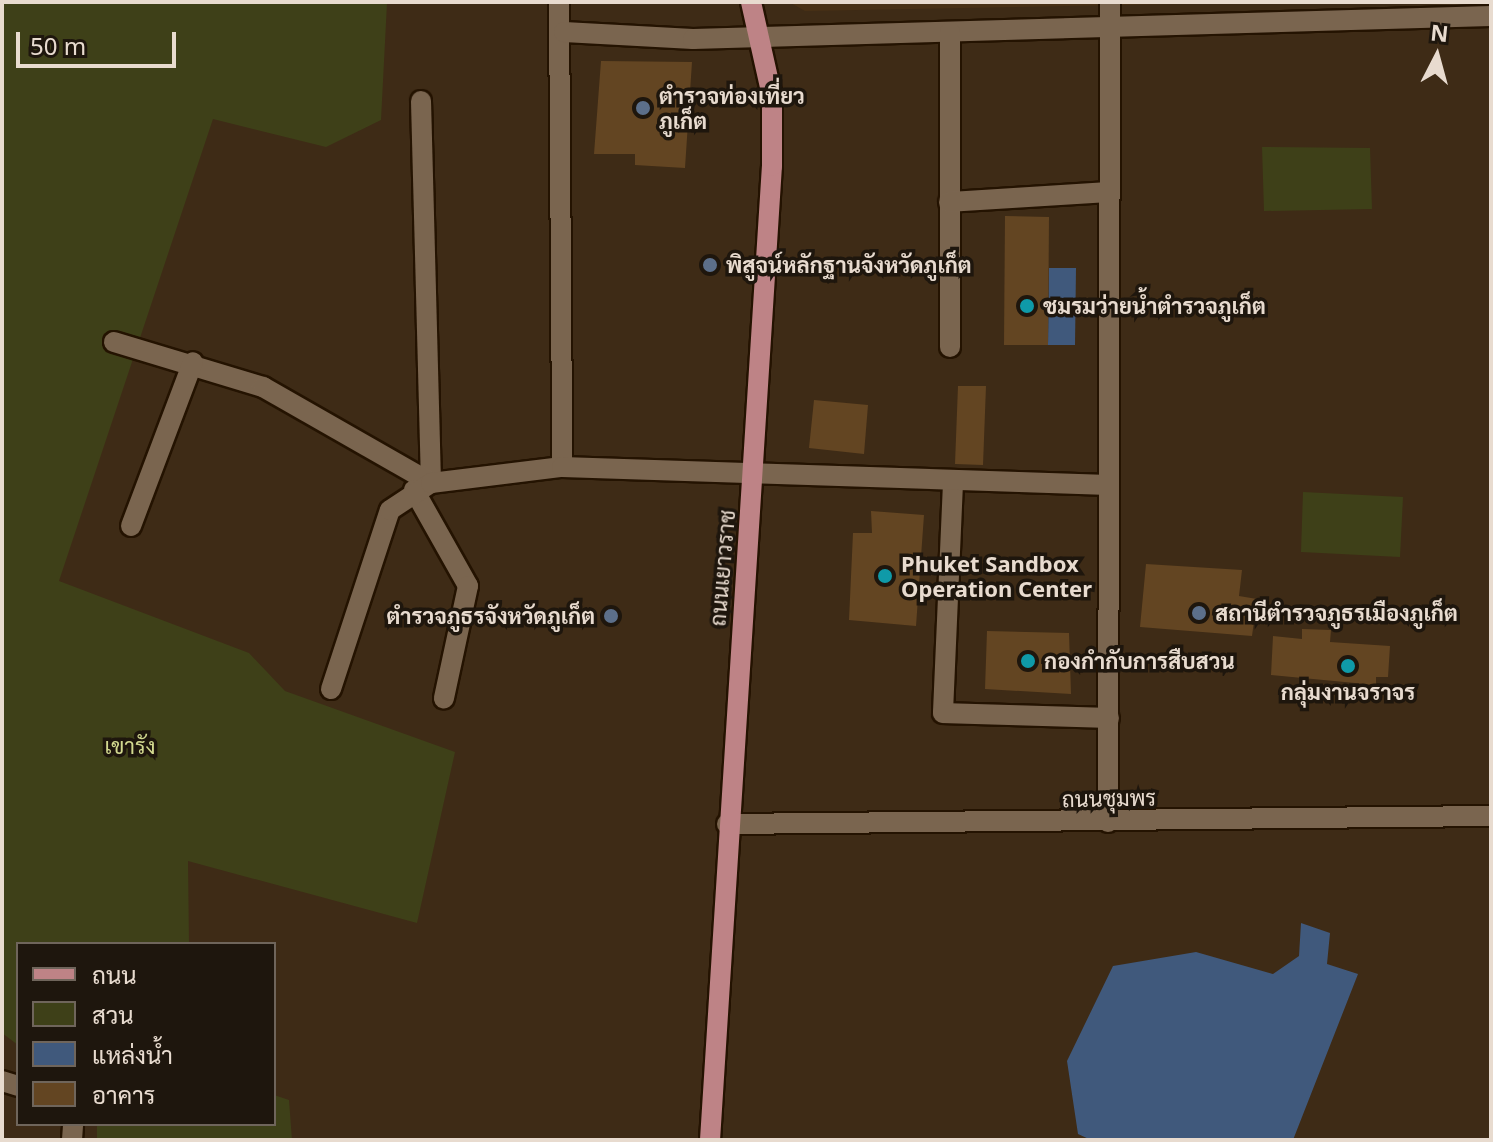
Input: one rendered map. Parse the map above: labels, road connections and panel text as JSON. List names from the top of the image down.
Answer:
{
  "streets": {
    "main road": ["ถนนเยาวราช"],
    "street": ["ถนนชุมพร"]
  },
  "crossings": [
    ["ถนนเยาวราช", "ถนนชุมพร"]
  ],
  "parks": ["เขารัง"],
  "places": [
    "ตำรวจท่องเที่ยว ภูเก็ต",
    "พิสูจน์หลักฐานจังหวัดภูเก็ต",
    "ชมรมว่ายน้ำตำรวจภูเก็ต",
    "Phuket Sandbox Operation Center",
    "สถานีตำรวจภูธรเมืองภูเก็ต",
    "ตำรวจภูธรจังหวัดภูเก็ต",
    "กองกำกับการสืบสวน",
    "กลุ่มงานจราจร"
  ],
  "legend": [
    "ถนน",
    "สวน",
    "แหล่งน้ำ",
    "อาคาร"
  ],
  "scale_bar": "50 m",
  "north": "top"
}
